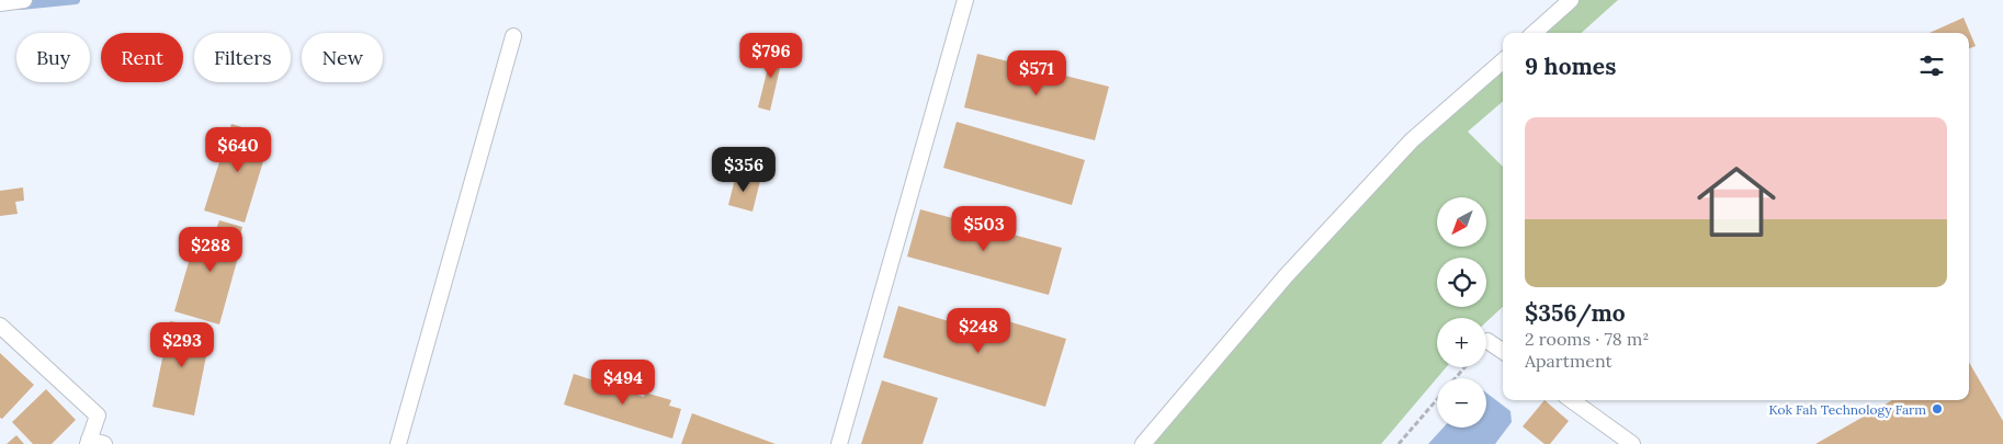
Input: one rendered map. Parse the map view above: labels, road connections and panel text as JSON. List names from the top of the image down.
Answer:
{
  "places": ["Kok Fah Technology Farm"],
  "north": "bottom left",
  "page": {
    "price": [
      "$796",
      "$571",
      "$640",
      "$356",
      "$503",
      "$288",
      "$248",
      "$293",
      "$494"
    ],
    "chip": [
      "Buy",
      "Rent",
      "Filters",
      "New"
    ],
    "heading": "9 homes",
    "list": [
      {
        "name": "$356/mo",
        "note": "2 rooms · 78 m² · Apartment"
      }
    ],
    "map_buttons": ["+", "−"]
  }
}
